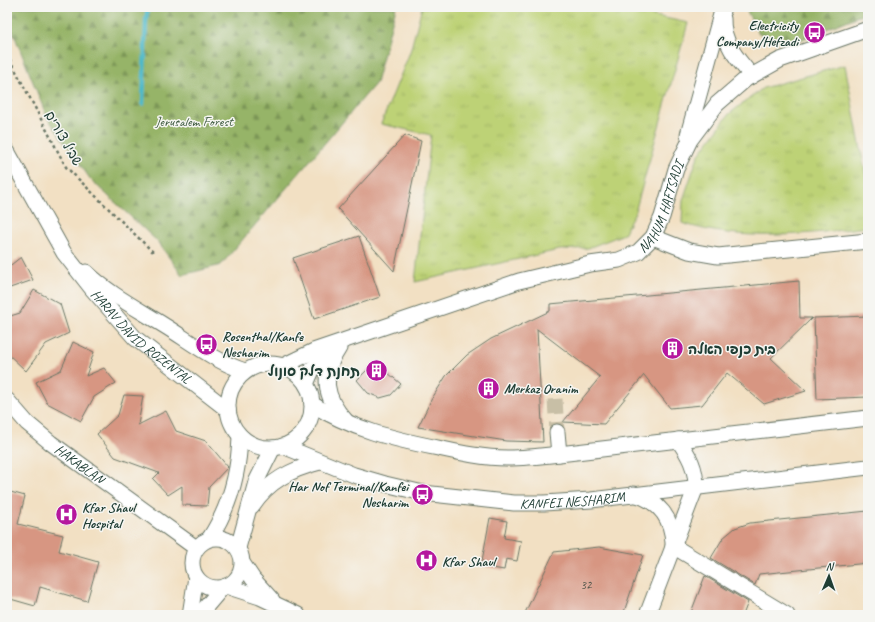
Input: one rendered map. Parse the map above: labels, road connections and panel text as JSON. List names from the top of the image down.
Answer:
{
  "streets": {
    "street": [
      "NAHUM HAFTSADI",
      "HARAV DAVID ROZENTAL",
      "HAKABLAN",
      "KANFEI NESHARIM"
    ],
    "path": ["שביל צורים"]
  },
  "crossings": [
    ["NAHUM HAFTSADI", "HARAV DAVID ROZENTAL"],
    ["NAHUM HAFTSADI", "KANFEI NESHARIM"],
    ["HARAV DAVID ROZENTAL", "KANFEI NESHARIM"]
  ],
  "parks": ["Jerusalem Forest"],
  "places": {
    "bus stop": ["Electricity Company/Hefzadi", "Rosenthal/Kanfe Nesharim", "Har Nof Terminal/Kanfei Nesharim"],
    "building": ["בית כנפי האלה", "תחנת דלק סונול", "Merkaz Oranim"],
    "hospital": ["Kfar Shaul Hospital", "Kfar Shaul"]
  },
  "house_numbers": ["32"],
  "north": "top"
}
